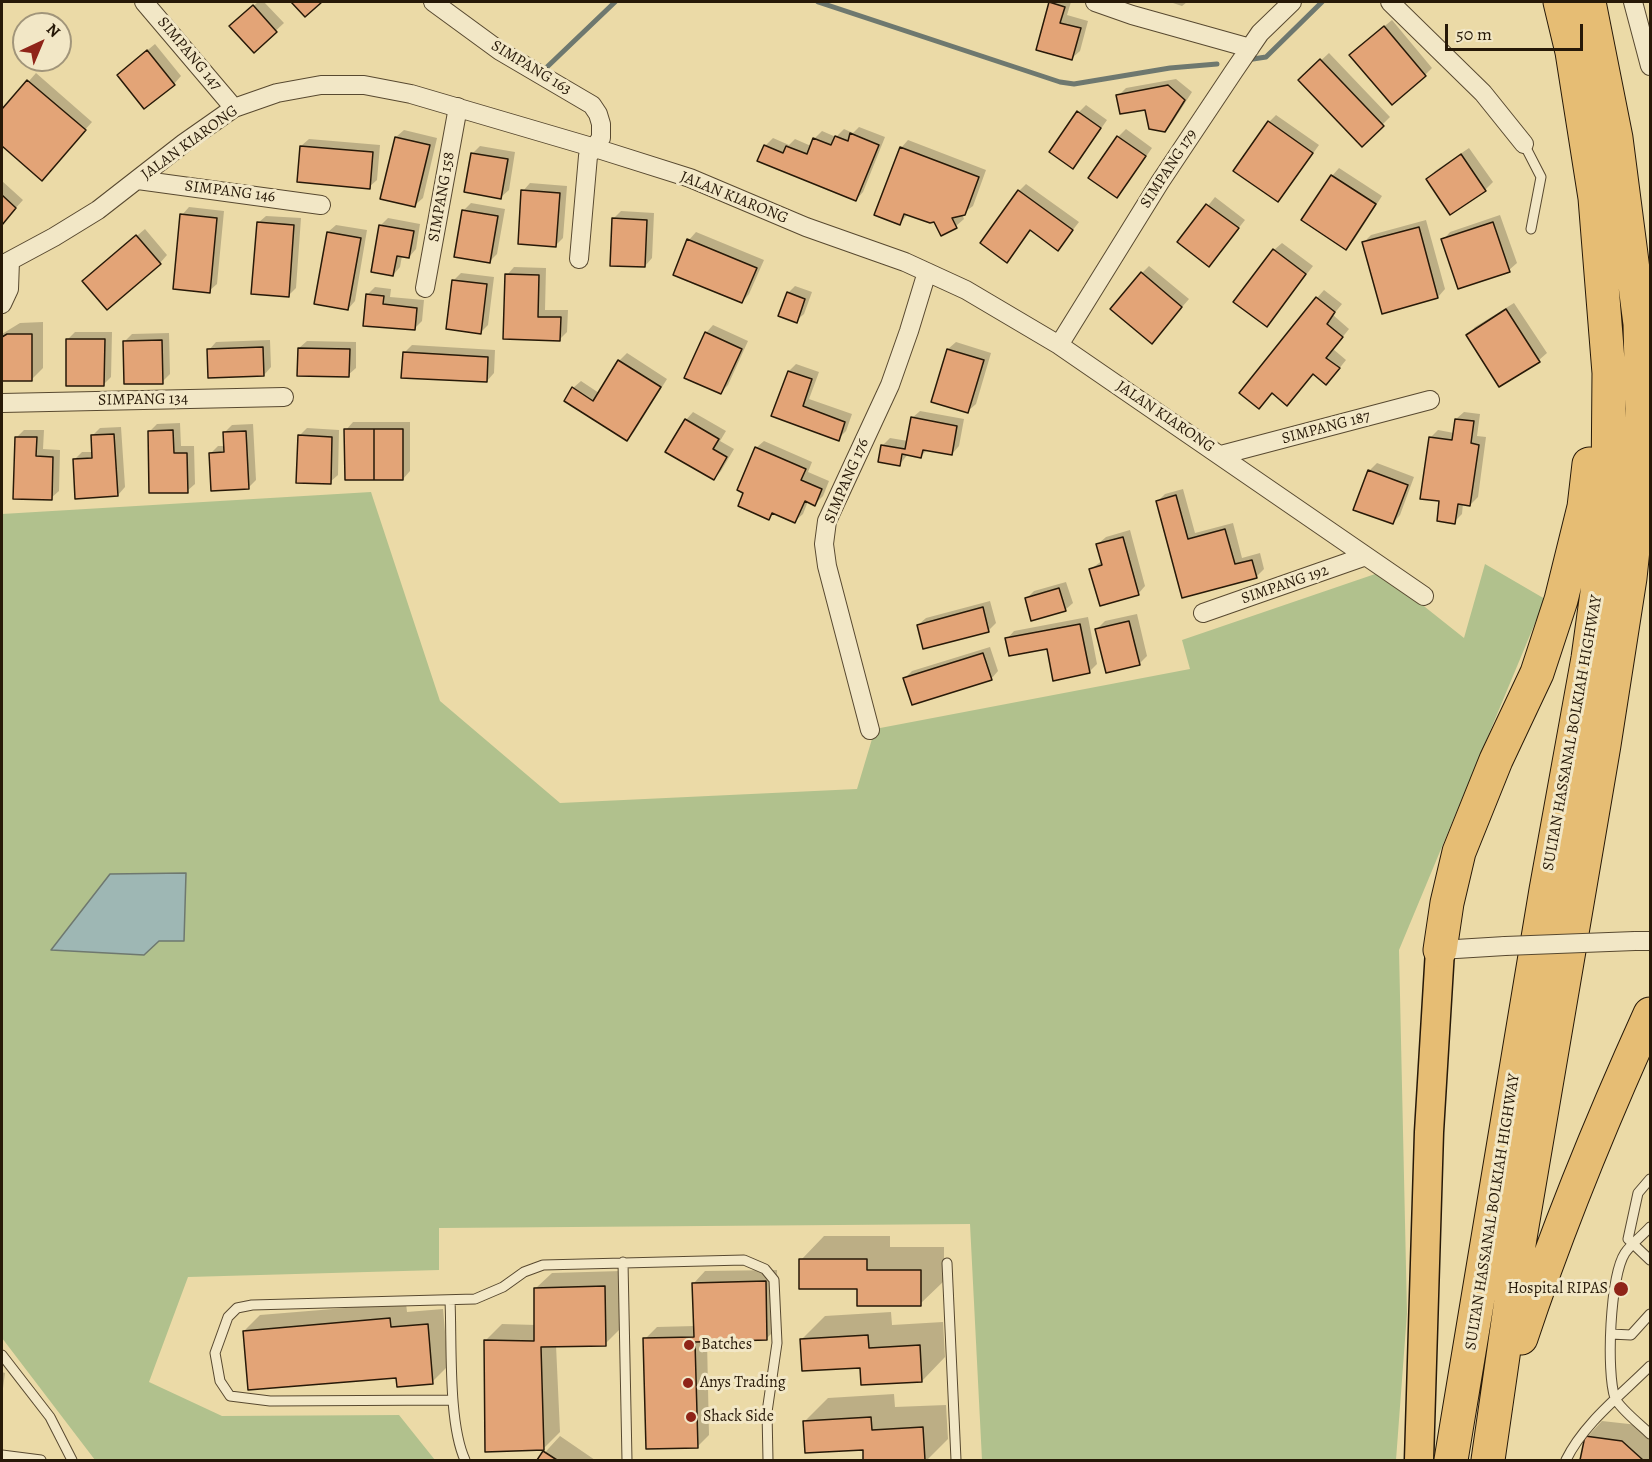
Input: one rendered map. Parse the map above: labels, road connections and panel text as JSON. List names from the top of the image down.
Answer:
{
  "streets": {
    "highway": ["SULTAN HASSANAL BOLKIAH HIGHWAY"],
    "street": [
      "SIMPANG 147",
      "SIMPANG 163",
      "JALAN KIARONG",
      "SIMPANG 179",
      "SIMPANG 146",
      "SIMPANG 158",
      "SIMPANG 134",
      "SIMPANG 187",
      "SIMPANG 176",
      "SIMPANG 192"
    ]
  },
  "crossings": [
    ["SIMPANG 147", "JALAN KIARONG"],
    ["SIMPANG 163", "JALAN KIARONG"],
    ["JALAN KIARONG", "SIMPANG 179"],
    ["JALAN KIARONG", "SIMPANG 146"],
    ["JALAN KIARONG", "SIMPANG 158"],
    ["JALAN KIARONG", "SIMPANG 187"],
    ["JALAN KIARONG", "SIMPANG 176"],
    ["JALAN KIARONG", "SIMPANG 192"]
  ],
  "places": [
    "Hospital RIPAS",
    "Batches",
    "Anys Trading",
    "Shack Side"
  ],
  "scale_bar": "50 m",
  "north": "top right"
}
